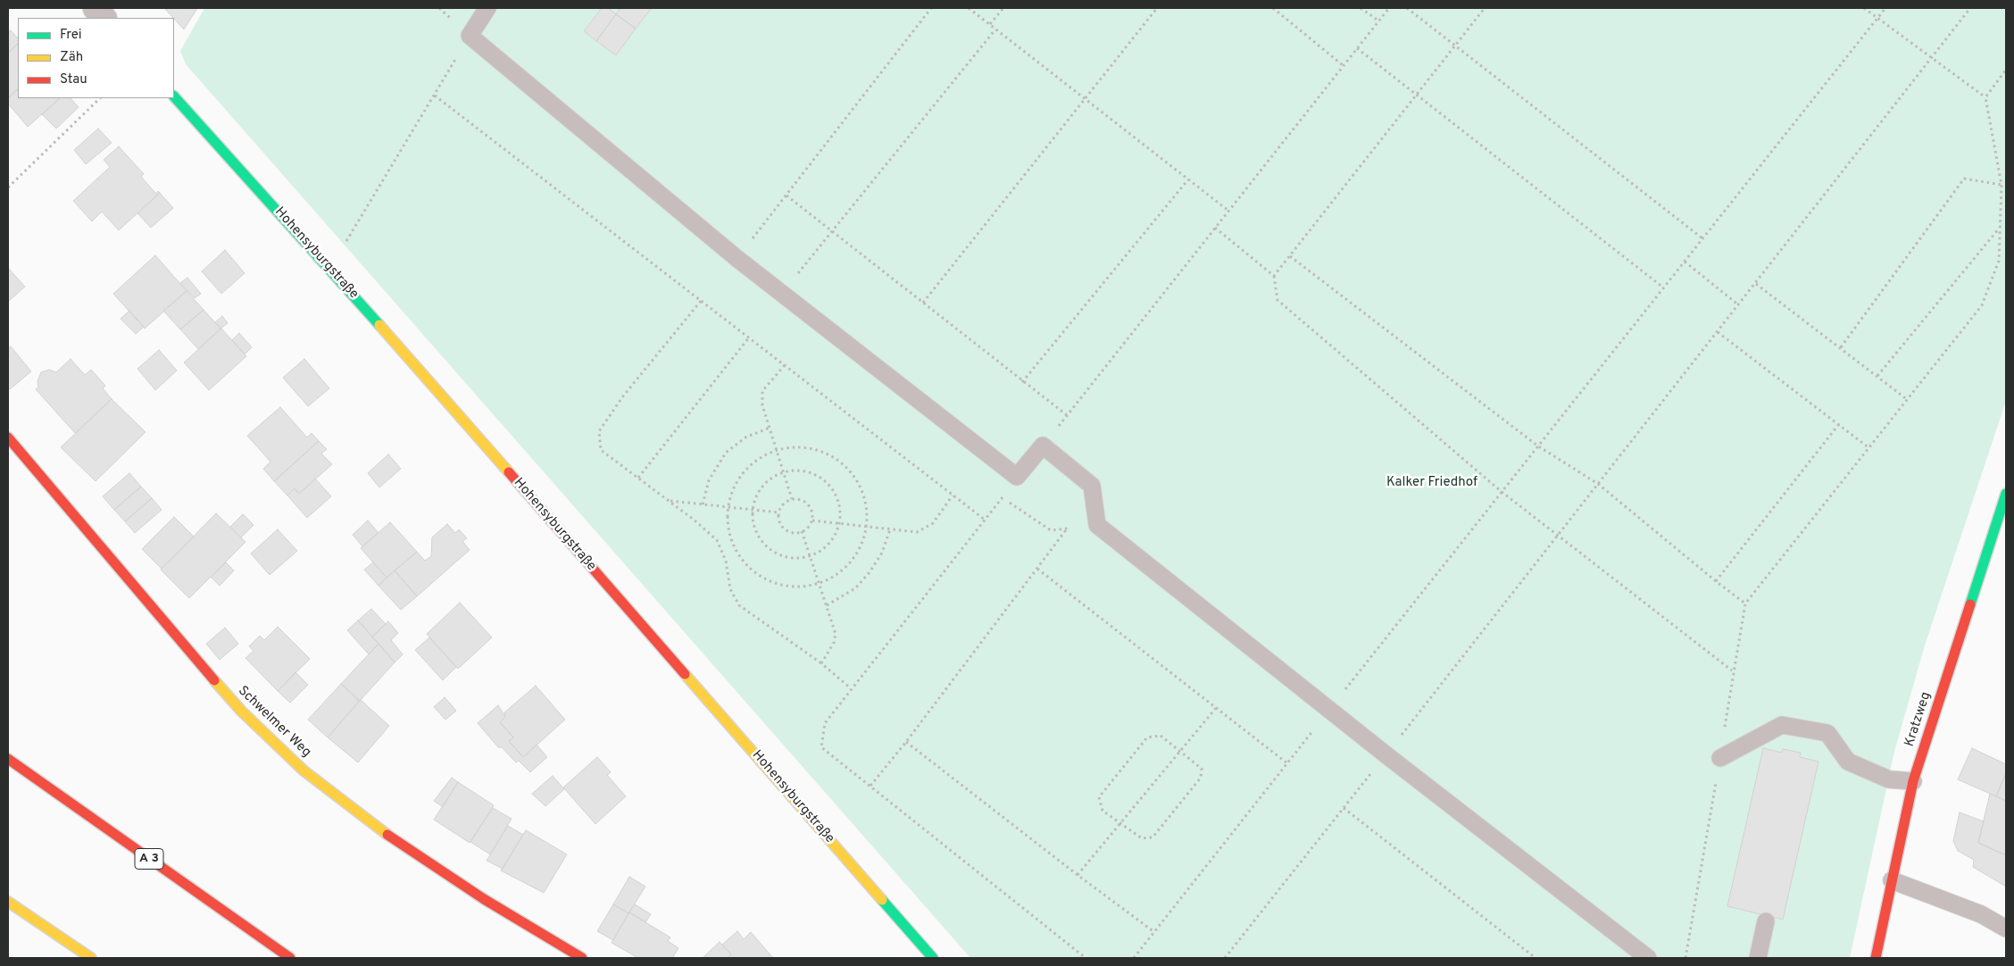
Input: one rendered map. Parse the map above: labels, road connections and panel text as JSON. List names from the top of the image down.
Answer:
{
  "streets": {
    "main road": [
      "Hohensyburgstraße",
      "Kratzweg",
      "Schwelmer Weg",
      "A 3"
    ]
  },
  "parks": ["Kalker Friedhof"],
  "legend": ["Frei", "Zäh", "Stau"]
}
